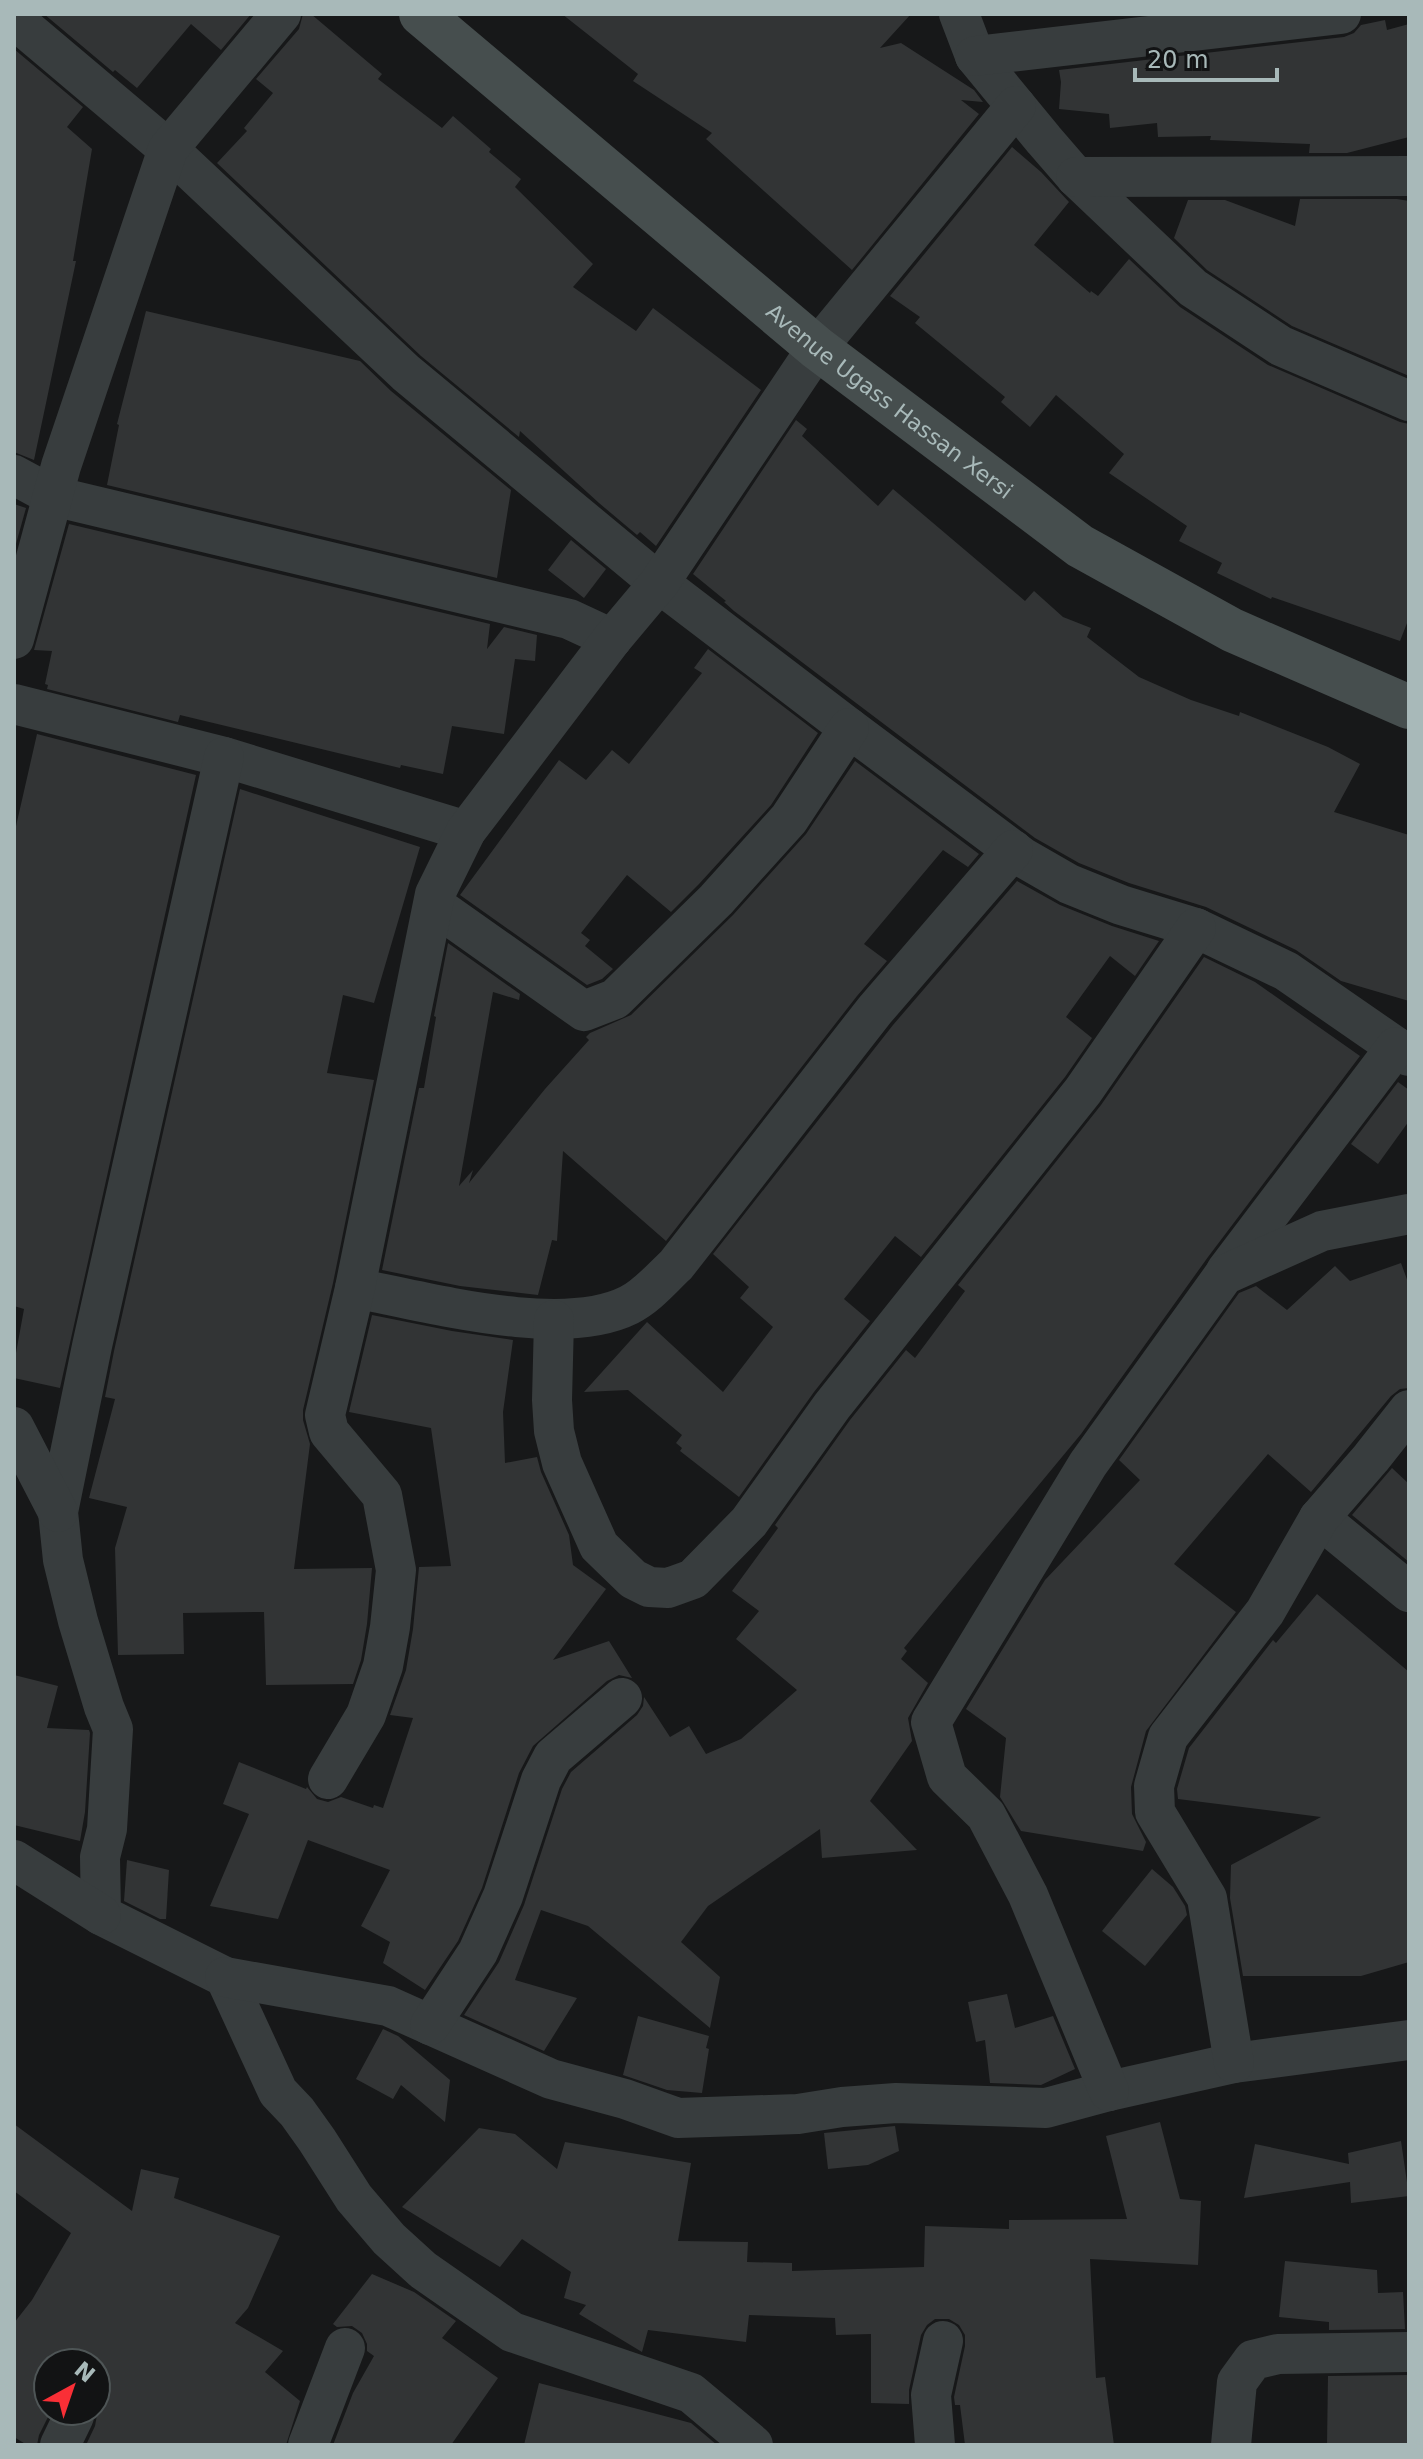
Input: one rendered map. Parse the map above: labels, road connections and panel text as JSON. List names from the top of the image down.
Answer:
{
  "streets": {
    "main road": ["Avenue Ugass Hassan Xersi"]
  },
  "scale_bar": "20 m",
  "north": "top right"
}
